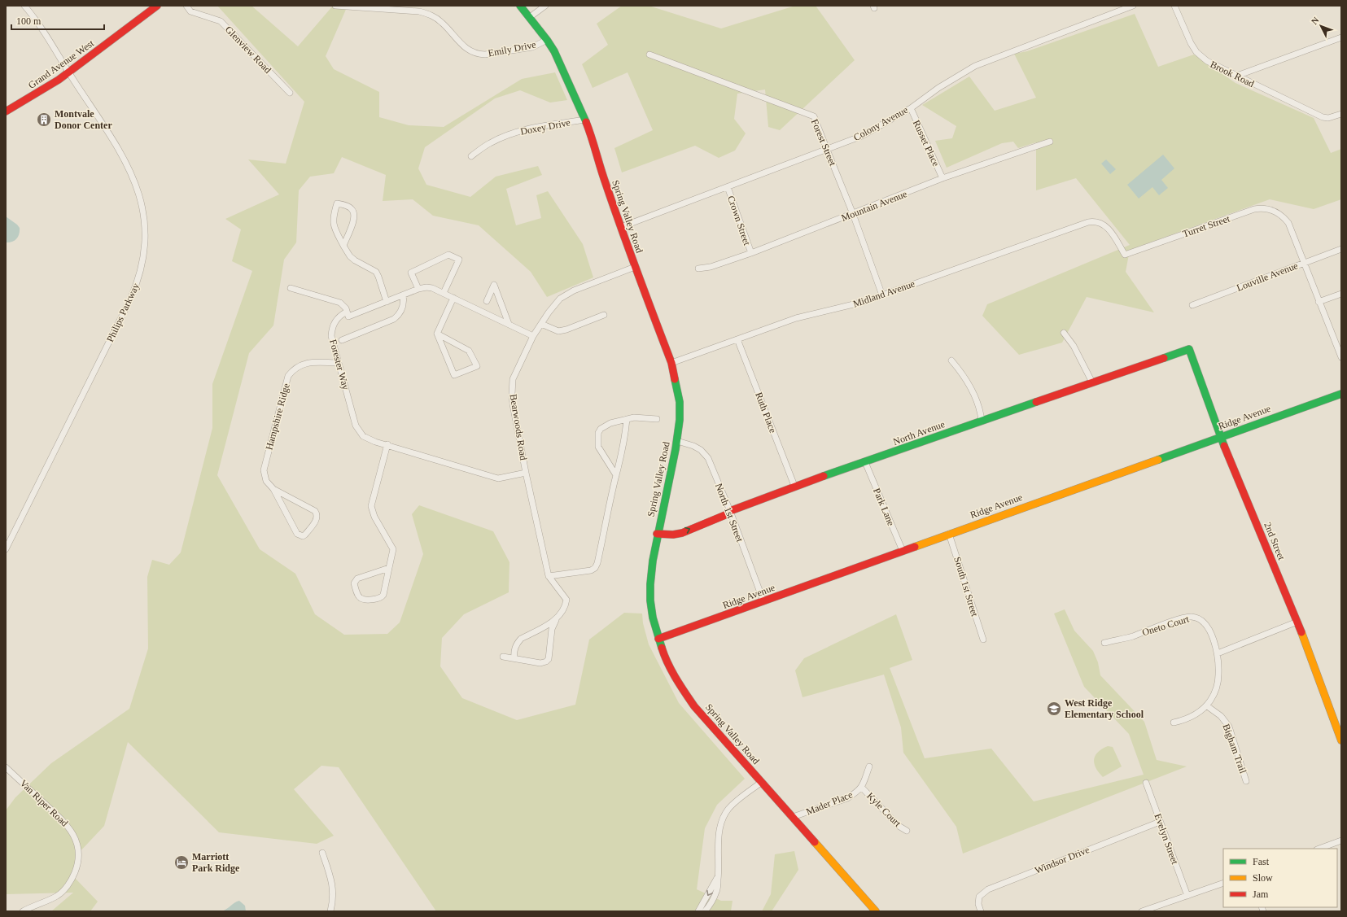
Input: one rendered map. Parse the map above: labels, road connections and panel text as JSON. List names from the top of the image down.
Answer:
{
  "streets": {
    "street": [
      "Emily Drive",
      "Glenview Road",
      "Grand Avenue West",
      "Brook Road",
      "Colony Avenue",
      "Doxey Drive",
      "Forest Street",
      "Russet Place",
      "Mountain Avenue",
      "Spring Valley Road",
      "Crown Street",
      "Turret Street",
      "Louville Avenue",
      "Midland Avenue",
      "Philips Parkway",
      "Forester Way",
      "Ruth Place",
      "Hampshire Ridge",
      "Ridge Avenue",
      "Bearwoods Road",
      "North Avenue",
      "Park Lane",
      "North 1st Street",
      "2nd Street",
      "South 1st Street",
      "Oneto Court",
      "Bigham Trail",
      "Van Riper Road",
      "Mader Place",
      "Kyle Court",
      "Evelyn Street",
      "Windsor Drive"
    ]
  },
  "crossings": [
    ["Emily Drive", "Spring Valley Road"],
    ["Grand Avenue West", "Philips Parkway"],
    ["Colony Avenue", "Forest Street"],
    ["Colony Avenue", "Russet Place"],
    ["Colony Avenue", "Spring Valley Road"],
    ["Colony Avenue", "Crown Street"],
    ["Doxey Drive", "Spring Valley Road"],
    ["Forest Street", "Mountain Avenue"],
    ["Forest Street", "Midland Avenue"],
    ["Russet Place", "Mountain Avenue"],
    ["Mountain Avenue", "Crown Street"],
    ["Spring Valley Road", "Midland Avenue"],
    ["Spring Valley Road", "Ridge Avenue"],
    ["Spring Valley Road", "Bearwoods Road"],
    ["Spring Valley Road", "North Avenue"],
    ["Spring Valley Road", "North 1st Street"],
    ["Spring Valley Road", "Mader Place"],
    ["Turret Street", "Louville Avenue"],
    ["Turret Street", "Midland Avenue"],
    ["Midland Avenue", "Ruth Place"],
    ["Forester Way", "Hampshire Ridge"],
    ["Forester Way", "Bearwoods Road"],
    ["Ruth Place", "North Avenue"],
    ["Ridge Avenue", "Park Lane"],
    ["Ridge Avenue", "North 1st Street"],
    ["Ridge Avenue", "2nd Street"],
    ["Ridge Avenue", "South 1st Street"],
    ["North Avenue", "Park Lane"],
    ["North Avenue", "North 1st Street"],
    ["North Avenue", "2nd Street"],
    ["Oneto Court", "Bigham Trail"],
    ["Mader Place", "Kyle Court"],
    ["Evelyn Street", "Windsor Drive"]
  ],
  "places": {
    "building": ["Montvale Donor Center"],
    "school or university": ["West Ridge Elementary School"],
    "hotel": ["Marriott Park Ridge"]
  },
  "legend": ["Fast", "Slow", "Jam"],
  "scale_bar": "100 m",
  "north": "top left"
}
